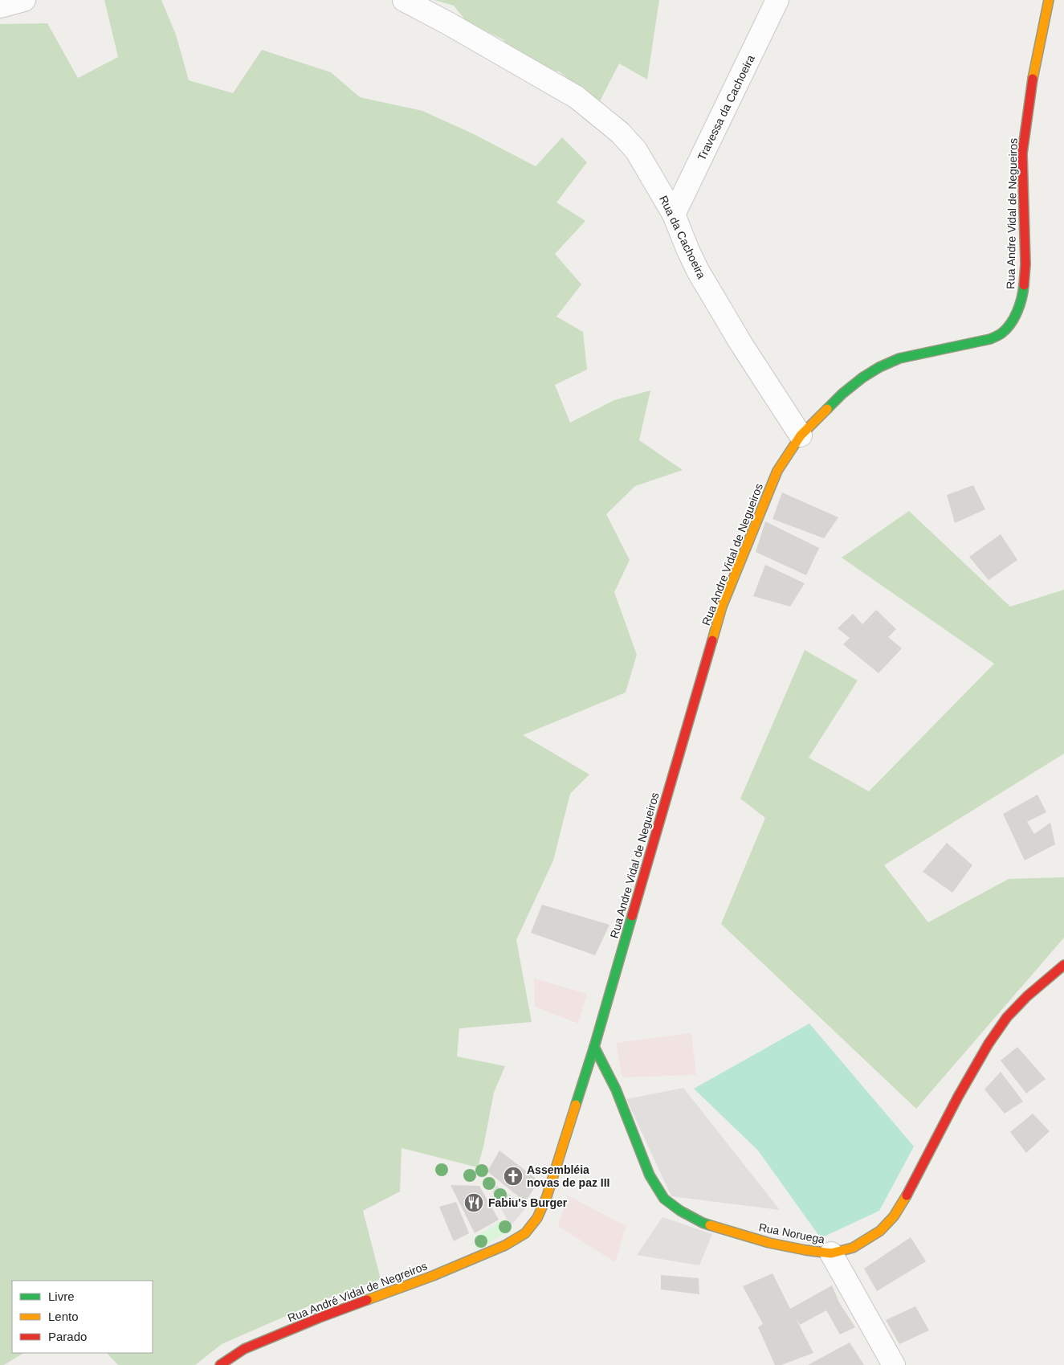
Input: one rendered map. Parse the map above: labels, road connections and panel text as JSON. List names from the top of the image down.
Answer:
{
  "streets": {
    "street": [
      "Travessa da Cachoeira",
      "Rua Andre Vidal de Negueiros",
      "Rua da Cachoeira",
      "Rua Noruega",
      "Rua André Vidal de Negreiros"
    ]
  },
  "crossings": [
    ["Travessa da Cachoeira", "Rua da Cachoeira"],
    ["Rua Andre Vidal de Negueiros", "Rua da Cachoeira"],
    ["Rua Andre Vidal de Negueiros", "Rua Noruega"],
    ["Rua Andre Vidal de Negueiros", "Rua André Vidal de Negreiros"]
  ],
  "places": {
    "church": ["Assembléia novas de paz III"],
    "restaurant": ["Fabiu's Burger"]
  },
  "legend": ["Livre", "Lento", "Parado"]
}
